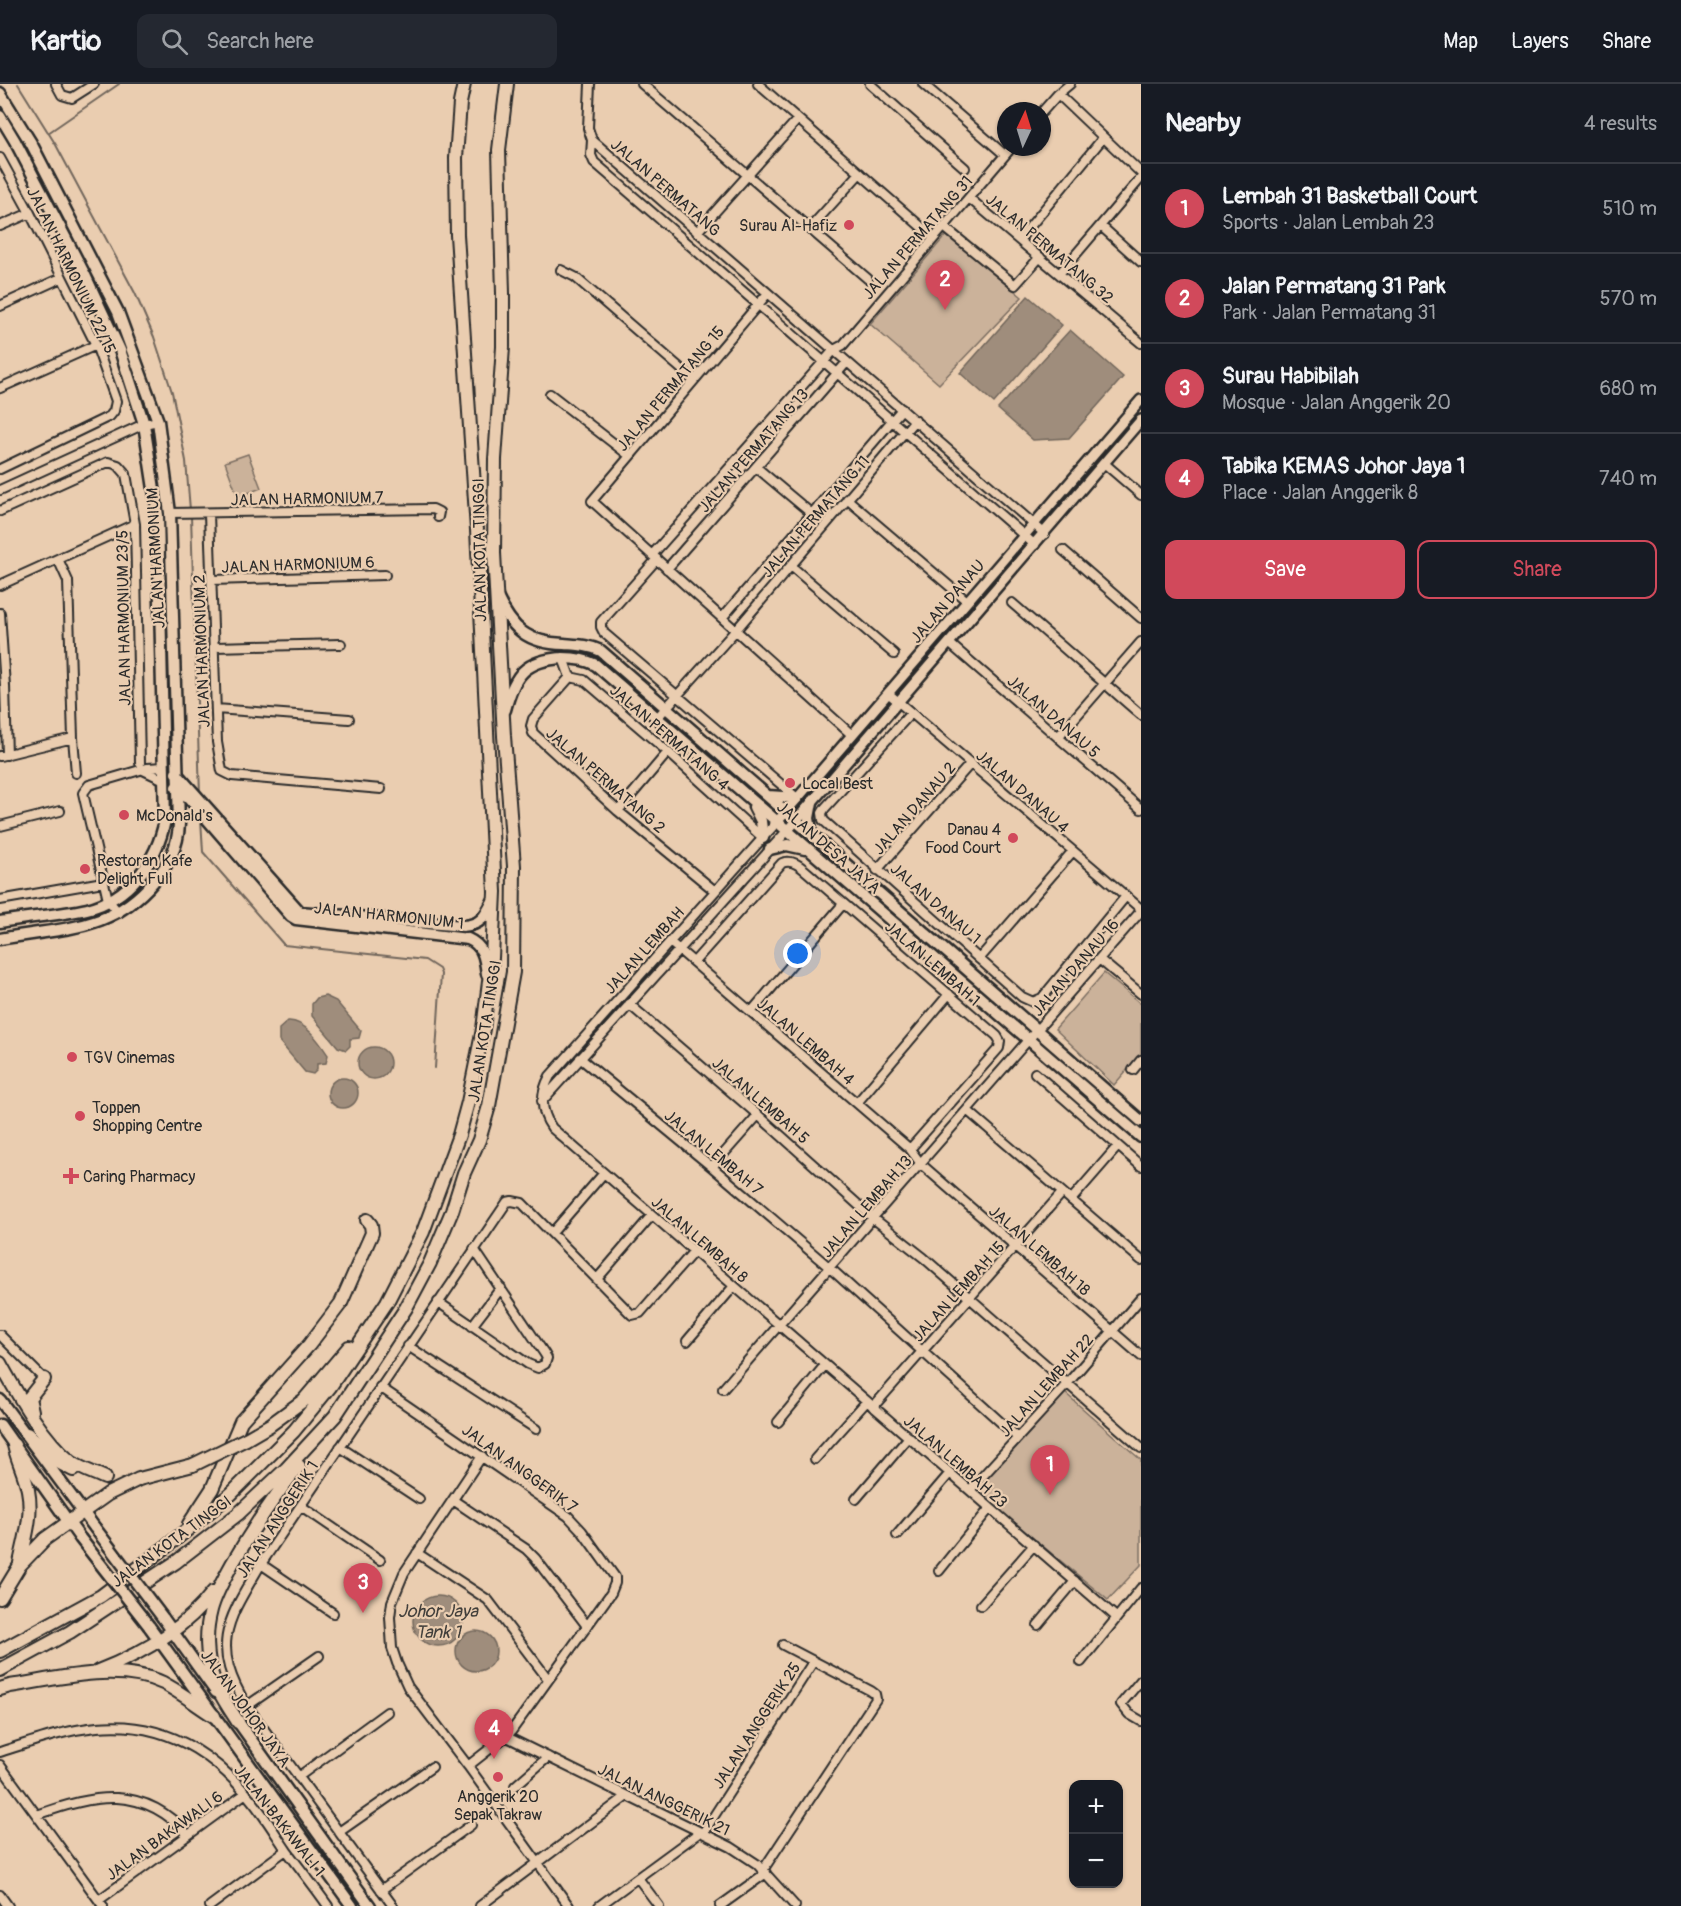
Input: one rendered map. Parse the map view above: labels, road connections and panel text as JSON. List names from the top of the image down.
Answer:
{
  "streets": {
    "highway": ["JALAN KOTA TINGGI"],
    "main road": [
      "JALAN HARMONIUM",
      "JALAN DESA JAYA",
      "JALAN HARMONIUM 1",
      "JALAN JOHOR JAYA"
    ],
    "street": [
      "JALAN PERMATANG",
      "JALAN PERMATANG 31",
      "JALAN PERMATANG 32",
      "JALAN HARMONIUM 22/15",
      "JALAN PERMATANG 15",
      "JALAN PERMATANG 13",
      "JALAN HARMONIUM 7",
      "JALAN PERMATANG 11",
      "JALAN HARMONIUM 6",
      "JALAN DANAU",
      "JALAN HARMONIUM 23/5",
      "JALAN HARMONIUM 2",
      "JALAN DANAU 5",
      "JALAN PERMATANG 4",
      "JALAN PERMATANG 2",
      "JALAN DANAU 4",
      "JALAN DANAU 2",
      "JALAN DANAU 1",
      "JALAN LEMBAH",
      "JALAN LEMBAH 1",
      "JALAN DANAU 16",
      "JALAN LEMBAH 4",
      "JALAN LEMBAH 5",
      "JALAN LEMBAH 7",
      "JALAN LEMBAH 13",
      "JALAN LEMBAH 8",
      "JALAN LEMBAH 18",
      "JALAN LEMBAH 15",
      "JALAN LEMBAH 22",
      "JALAN LEMBAH 23",
      "JALAN ANGGERIK 7",
      "JALAN ANGGERIK 1",
      "JALAN ANGGERIK 25",
      "JALAN ANGGERIK 21",
      "JALAN BAKAWALI 1",
      "JALAN BAKAWALI 6"
    ]
  },
  "crossings": [
    ["JALAN PERMATANG", "JALAN PERMATANG 15"],
    ["JALAN PERMATANG", "JALAN PERMATANG 13"],
    ["JALAN PERMATANG", "JALAN PERMATANG 11"],
    ["JALAN PERMATANG", "JALAN DANAU"],
    ["JALAN PERMATANG 31", "JALAN PERMATANG 32"],
    ["JALAN HARMONIUM 7", "JALAN HARMONIUM"],
    ["JALAN HARMONIUM 7", "JALAN HARMONIUM 2"],
    ["JALAN PERMATANG 11", "JALAN DESA JAYA"],
    ["JALAN KOTA TINGGI", "JALAN DESA JAYA"],
    ["JALAN KOTA TINGGI", "JALAN HARMONIUM 1"],
    ["JALAN HARMONIUM", "JALAN HARMONIUM 1"],
    ["JALAN HARMONIUM 6", "JALAN HARMONIUM 2"],
    ["JALAN DANAU", "JALAN DANAU 5"],
    ["JALAN DANAU", "JALAN DANAU 4"],
    ["JALAN DANAU", "JALAN DESA JAYA"],
    ["JALAN DANAU", "JALAN LEMBAH"],
    ["JALAN PERMATANG 4", "JALAN PERMATANG 2"],
    ["JALAN PERMATANG 4", "JALAN LEMBAH"],
    ["JALAN PERMATANG 2", "JALAN LEMBAH"],
    ["JALAN DANAU 4", "JALAN DANAU 2"],
    ["JALAN DANAU 4", "JALAN DANAU 1"],
    ["JALAN DANAU 4", "JALAN DANAU 16"],
    ["JALAN DANAU 2", "JALAN DANAU 1"],
    ["JALAN DESA JAYA", "JALAN LEMBAH"],
    ["JALAN DESA JAYA", "JALAN DANAU 16"],
    ["JALAN DESA JAYA", "JALAN LEMBAH 13"],
    ["JALAN LEMBAH", "JALAN LEMBAH 4"],
    ["JALAN LEMBAH", "JALAN LEMBAH 5"],
    ["JALAN LEMBAH", "JALAN LEMBAH 7"],
    ["JALAN LEMBAH 1", "JALAN LEMBAH 4"],
    ["JALAN DANAU 16", "JALAN LEMBAH 13"],
    ["JALAN LEMBAH 4", "JALAN LEMBAH 13"],
    ["JALAN LEMBAH 4", "JALAN LEMBAH 18"],
    ["JALAN LEMBAH 5", "JALAN LEMBAH 13"],
    ["JALAN LEMBAH 7", "JALAN LEMBAH 13"],
    ["JALAN LEMBAH 7", "JALAN LEMBAH 15"],
    ["JALAN LEMBAH 7", "JALAN LEMBAH 22"],
    ["JALAN LEMBAH 13", "JALAN LEMBAH 8"],
    ["JALAN LEMBAH 13", "JALAN LEMBAH 18"],
    ["JALAN LEMBAH 13", "JALAN LEMBAH 23"],
    ["JALAN LEMBAH 8", "JALAN LEMBAH 23"],
    ["JALAN LEMBAH 18", "JALAN LEMBAH 15"],
    ["JALAN LEMBAH 18", "JALAN LEMBAH 22"],
    ["JALAN LEMBAH 15", "JALAN LEMBAH 23"],
    ["JALAN LEMBAH 22", "JALAN LEMBAH 23"],
    ["JALAN ANGGERIK 7", "JALAN ANGGERIK 1"],
    ["JALAN ANGGERIK 25", "JALAN ANGGERIK 21"],
    ["JALAN BAKAWALI 1", "JALAN BAKAWALI 6"]
  ],
  "water": ["Johor Jaya Tank 1"],
  "places": {
    "other": [
      "Surau Al-Hafiz",
      "Local Best",
      "McDonald's",
      "Danau 4 Food Court",
      "Restoran Kafe Delight Full",
      "TGV Cinemas",
      "Toppen Shopping Centre",
      "Anggerik 20 Sepak Takraw"
    ],
    "health": ["Caring Pharmacy"]
  },
  "north": "top",
  "page": {
    "header": "Kartio",
    "search": "Search here",
    "nav": ["Map", "Layers", "Share"],
    "heading": ["Nearby", "4 results"],
    "list": [
      {
        "mark": "1",
        "name": "Lembah 31 Basketball Court",
        "note": "Sports · Jalan Lembah 23",
        "value": "510 m"
      },
      {
        "mark": "2",
        "name": "Jalan Permatang 31 Park",
        "note": "Park · Jalan Permatang 31",
        "value": "570 m"
      },
      {
        "mark": "3",
        "name": "Surau Habibilah",
        "note": "Mosque · Jalan Anggerik 20",
        "value": "680 m"
      },
      {
        "mark": "4",
        "name": "Tabika KEMAS Johor Jaya 1",
        "note": "Place · Jalan Anggerik 8",
        "value": "740 m"
      }
    ],
    "pins": [
      "2",
      "1",
      "3",
      "4"
    ],
    "buttons": ["Save", "Share"],
    "map_buttons": ["+", "−"]
  }
}
